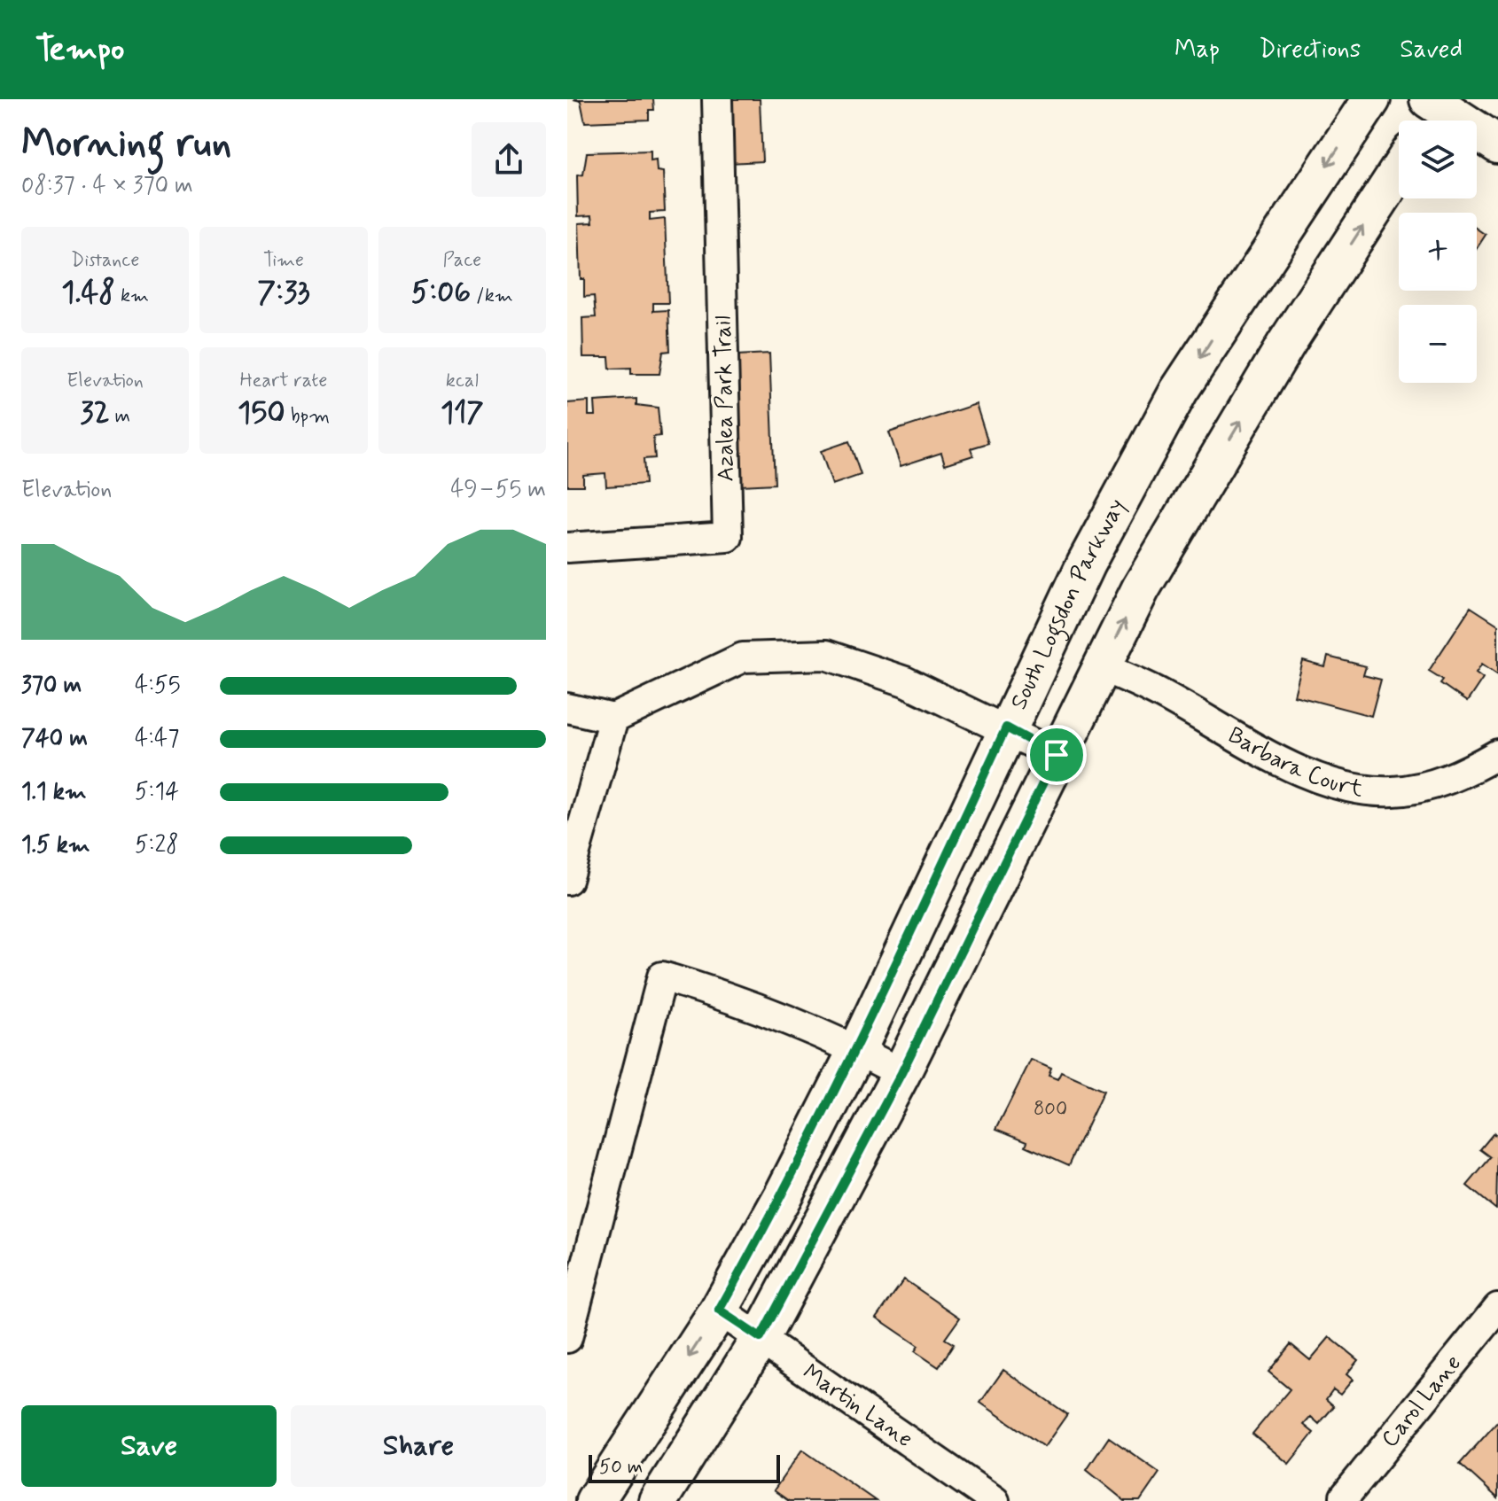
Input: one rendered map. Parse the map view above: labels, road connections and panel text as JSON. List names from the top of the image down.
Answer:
{
  "streets": {
    "main road": ["South Logsdon Parkway"],
    "street": [
      "Azalea Park Trail",
      "Barbara Court",
      "Carol Lane",
      "Martin Lane"
    ]
  },
  "crossings": [
    ["South Logsdon Parkway", "Martin Lane"]
  ],
  "house_numbers": ["800"],
  "scale_bar": "50 m",
  "page": {
    "header": "Tempo",
    "nav": ["Map", "Directions", "Saved"],
    "heading": ["Morning run", "08:37 · 4 × 370 m"],
    "map_buttons": ["+", "−"],
    "stats": [
      ["Distance", "1.48 km"],
      ["Time", "7:33"],
      ["Pace", "5:06 /km"],
      ["Elevation", "32 m"],
      ["Heart rate", "150 bpm"],
      ["kcal", "117"]
    ],
    "chart": ["Elevation", "49–55 m"],
    "list": [
      {
        "name": "370 m",
        "note": "4:55"
      },
      {
        "name": "740 m",
        "note": "4:47"
      },
      {
        "name": "1.1 km",
        "note": "5:14"
      },
      {
        "name": "1.5 km",
        "note": "5:28"
      }
    ],
    "buttons": ["Save", "Share"],
    "scale": "50 m"
  }
}
